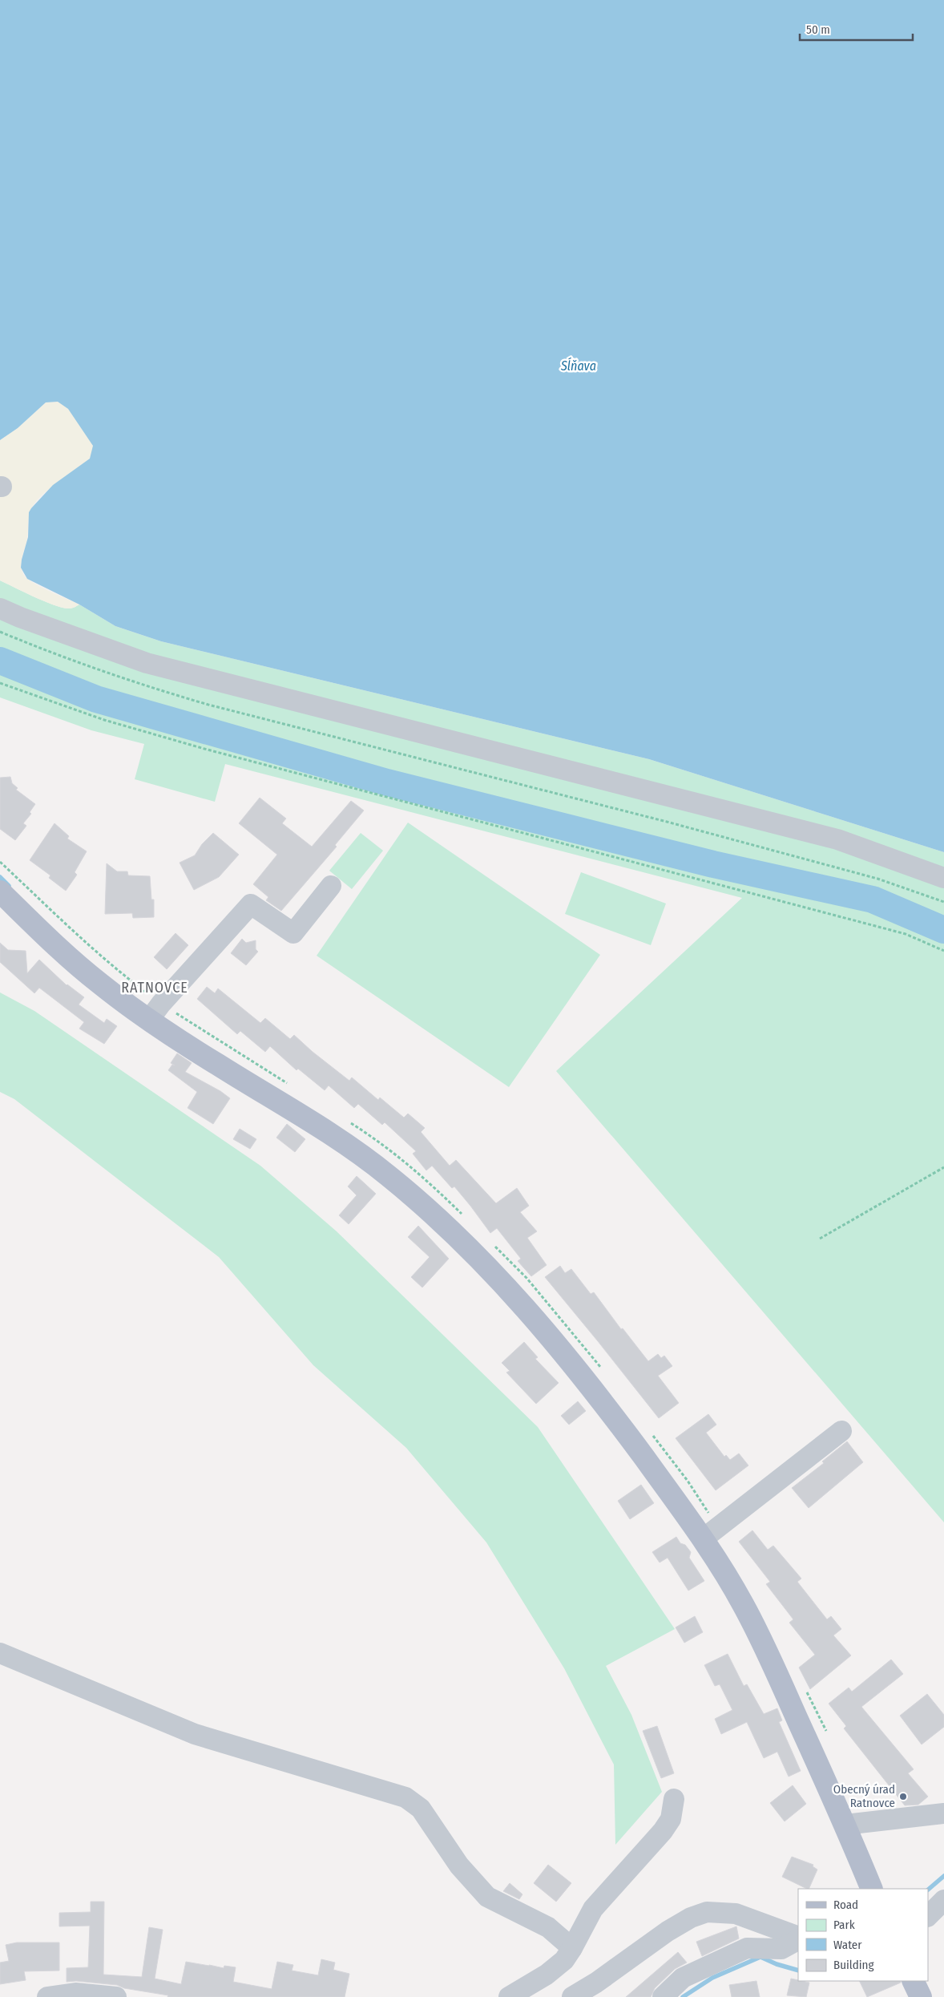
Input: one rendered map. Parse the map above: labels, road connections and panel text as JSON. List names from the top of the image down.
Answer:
{
  "districts": ["RATNOVCE"],
  "water": ["Sĺňava"],
  "places": ["Obecný úrad Ratnovce"],
  "legend": [
    "Road",
    "Park",
    "Water",
    "Building"
  ],
  "scale_bar": "50 m"
}
